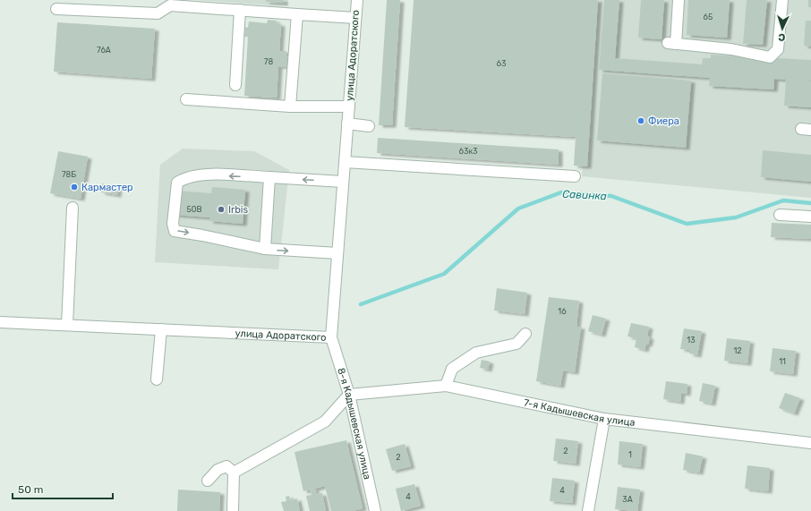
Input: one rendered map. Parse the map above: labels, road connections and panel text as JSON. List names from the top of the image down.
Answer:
{
  "streets": {
    "street": ["улица Адоратского", "7-я Кадышевская улица", "8-я Кадышевская улица"]
  },
  "crossings": [
    ["улица Адоратского", "8-я Кадышевская улица"],
    ["7-я Кадышевская улица", "8-я Кадышевская улица"]
  ],
  "water": ["Савинка"],
  "places": ["Фиера", "Кармастер", "Irbis"],
  "house_numbers": [
    "65",
    "76А",
    "78",
    "63",
    "63к3",
    "78Б",
    "50В",
    "16",
    "13",
    "12",
    "11",
    "2",
    "1",
    "2",
    "4",
    "4",
    "3А"
  ],
  "scale_bar": "50 m",
  "north": "bottom"
}
